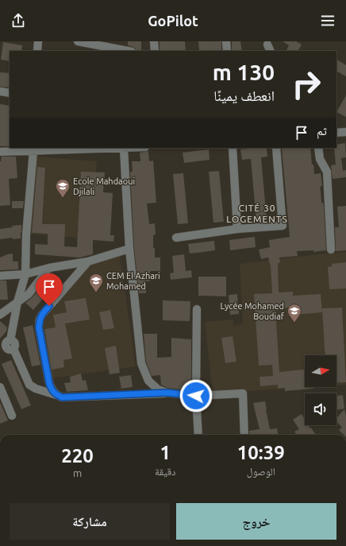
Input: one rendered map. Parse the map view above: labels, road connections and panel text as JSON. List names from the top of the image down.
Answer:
{
  "districts": ["CITÉ 30 LOGEMENTS"],
  "places": {
    "school or university": ["Ecole Mahdaoui Djilali", "CEM El Azhari Mohamed", "Lycée Mohamed Boudiaf"]
  },
  "north": "right",
  "page": {
    "header": "GoPilot",
    "turn": ["130 m", "انعطف يمينًا"],
    "then": "ثم",
    "eta": [
      "10:39",
      "الوصول",
      "1",
      "دقيقة",
      "220",
      "m"
    ],
    "buttons": ["خروج", "مشاركة"]
  }
}
